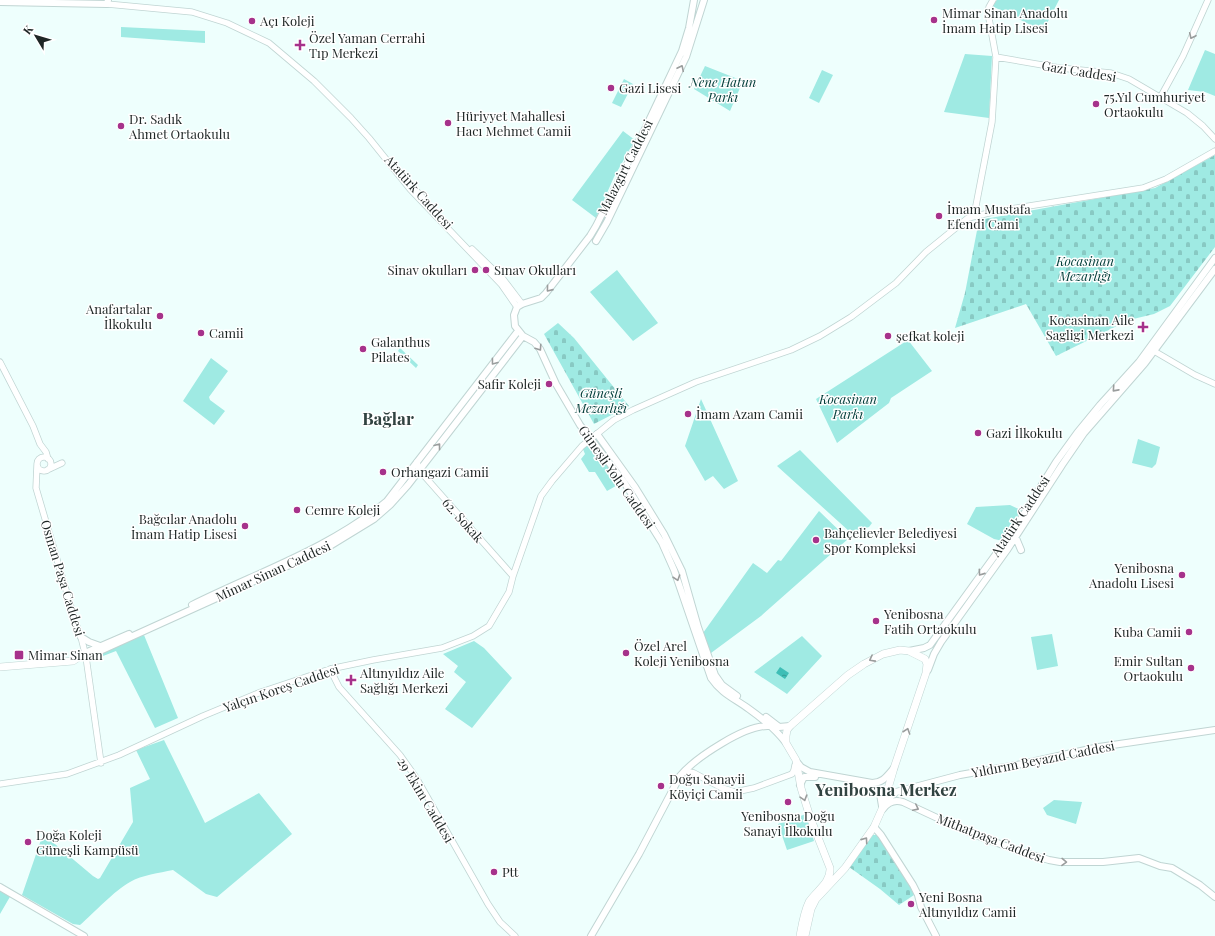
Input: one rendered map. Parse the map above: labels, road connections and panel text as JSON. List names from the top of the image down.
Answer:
{
  "streets": {
    "main road": [
      "Malazgirt Caddesi",
      "Atatürk Caddesi",
      "Güneşli Yolu Caddesi",
      "Mimar Sinan Caddesi",
      "Yıldırım Beyazıd Caddesi",
      "Mithatpaşa Caddesi"
    ],
    "street": [
      "Gazi Caddesi",
      "62. Sokak",
      "Osman Paşa Caddesi",
      "Yalçın Koreş Caddesi",
      "29 Ekim Caddesi"
    ]
  },
  "crossings": [
    ["Malazgirt Caddesi", "Atatürk Caddesi"],
    ["Atatürk Caddesi", "Güneşli Yolu Caddesi"],
    ["Güneşli Yolu Caddesi", "Mimar Sinan Caddesi"],
    ["Güneşli Yolu Caddesi", "Yalçın Koreş Caddesi"],
    ["62. Sokak", "Mimar Sinan Caddesi"],
    ["62. Sokak", "Yalçın Koreş Caddesi"],
    ["Mimar Sinan Caddesi", "Osman Paşa Caddesi"],
    ["Osman Paşa Caddesi", "Yalçın Koreş Caddesi"],
    ["Yalçın Koreş Caddesi", "29 Ekim Caddesi"],
    ["Yıldırım Beyazıd Caddesi", "Mithatpaşa Caddesi"]
  ],
  "one_way": ["Mithatpaşa Caddesi"],
  "districts": ["Bağlar", "Yenibosna Merkez"],
  "parks": [
    "Nene Hatun Parkı",
    "Kocasinan Mezarlığı",
    "Güneşli Mezarlığı",
    "Kocasinan Parkı"
  ],
  "places": {
    "other": [
      "Mimar Sinan Anadolu İmam Hatip Lisesi",
      "Açı Koleji",
      "Gazi Lisesi",
      "75.Yıl Cumhuriyet Ortaokulu",
      "Hüriyyet Mahallesi Hacı Mehmet Camii",
      "Dr. Sadık Ahmet Ortaokulu",
      "İmam Mustafa Efendi Cami",
      "Sinav okulları",
      "Sınav Okulları",
      "Anafartalar İlkokulu",
      "Camii",
      "şefkat koleji",
      "Galanthus Pilates",
      "Safir Koleji",
      "İmam Azam Camii",
      "Gazi İlkokulu",
      "Orhangazi Camii",
      "Cemre Koleji",
      "Bağcılar Anadolu İmam Hatip Lisesi",
      "Bahçelievler Belediyesi Spor Kompleksi",
      "Yenibosna Anadolu Lisesi",
      "Yenibosna Fatih Ortaokulu",
      "Kuba Camii",
      "Özel Arel Koleji Yenibosna",
      "Emir Sultan Ortaokulu",
      "Doğu Sanayii Köyiçi Camii",
      "Yenibosna Doğu Sanayi İlkokulu",
      "Doğa Koleji Güneşli Kampüsü",
      "Ptt",
      "Yeni Bosna Altınyıldız Camii"
    ],
    "health": ["Özel Yaman Cerrahi Tıp Merkezi", "Kocasinan Aile Sagligi Merkezi", "Altınyıldız Aile Sağlığı Merkezi"],
    "transit": ["Mimar Sinan"]
  },
  "north": "top left"
}
